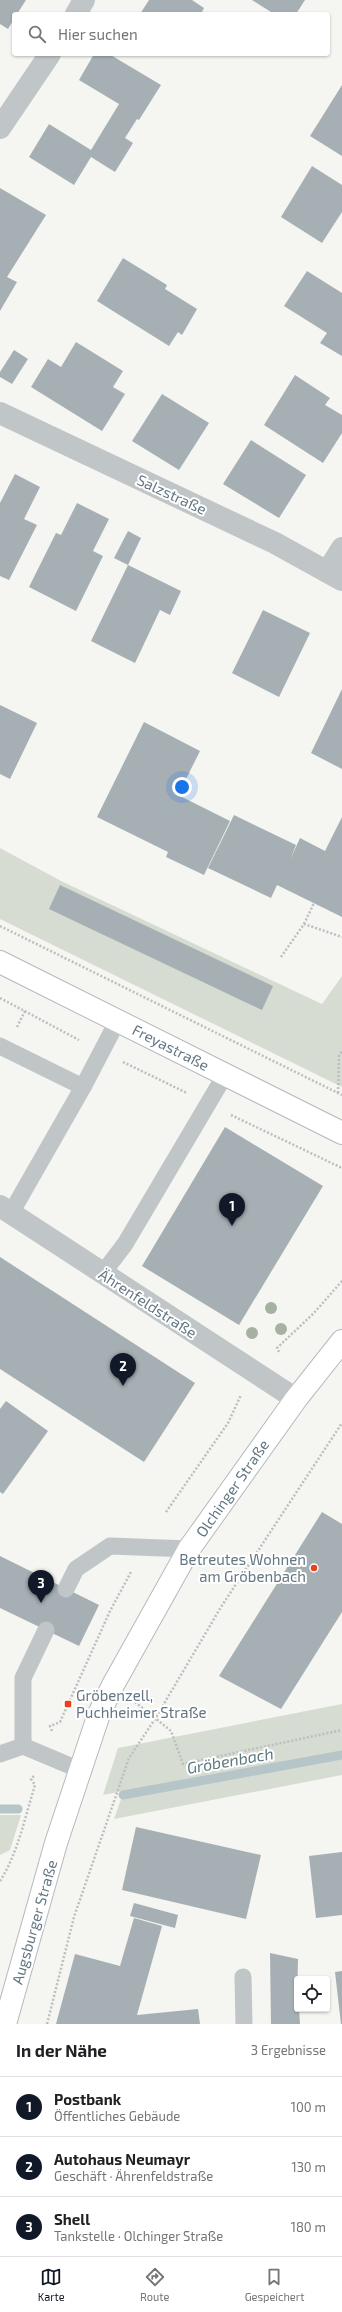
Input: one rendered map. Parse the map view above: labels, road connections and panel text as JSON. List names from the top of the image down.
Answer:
{
  "streets": {
    "main road": ["Freyastraße", "Olchinger Straße", "Augsburger Straße"],
    "street": ["Salzstraße", "Ährenfeldstraße"]
  },
  "crossings": [
    ["Ährenfeldstraße", "Olchinger Straße"],
    ["Olchinger Straße", "Augsburger Straße"]
  ],
  "water": ["Gröbenbach"],
  "places": {
    "other": ["Betreutes Wohnen am Gröbenbach"],
    "transit": ["Gröbenzell, Puchheimer Straße"]
  },
  "page": {
    "search": "Hier suchen",
    "pins": ["1", "2", "3"],
    "heading": ["In der Nähe", "3 Ergebnisse"],
    "list": [
      {
        "mark": "1",
        "name": "Postbank",
        "note": "Öffentliches Gebäude",
        "value": "100 m"
      },
      {
        "mark": "2",
        "name": "Autohaus Neumayr",
        "note": "Geschäft · Ährenfeldstraße",
        "value": "130 m"
      },
      {
        "mark": "3",
        "name": "Shell",
        "note": "Tankstelle · Olchinger Straße",
        "value": "180 m"
      }
    ],
    "nav": ["Karte", "Route", "Gespeichert"]
  }
}
